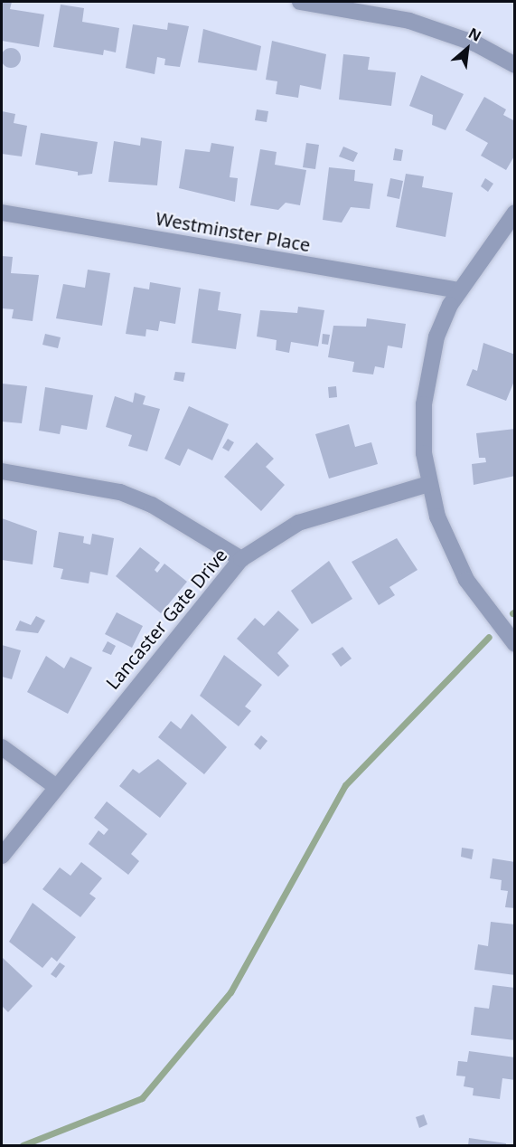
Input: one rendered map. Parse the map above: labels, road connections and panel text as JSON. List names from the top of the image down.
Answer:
{
  "streets": {
    "street": ["Westminster Place", "Lancaster Gate Drive"]
  },
  "north": "top right"
}
